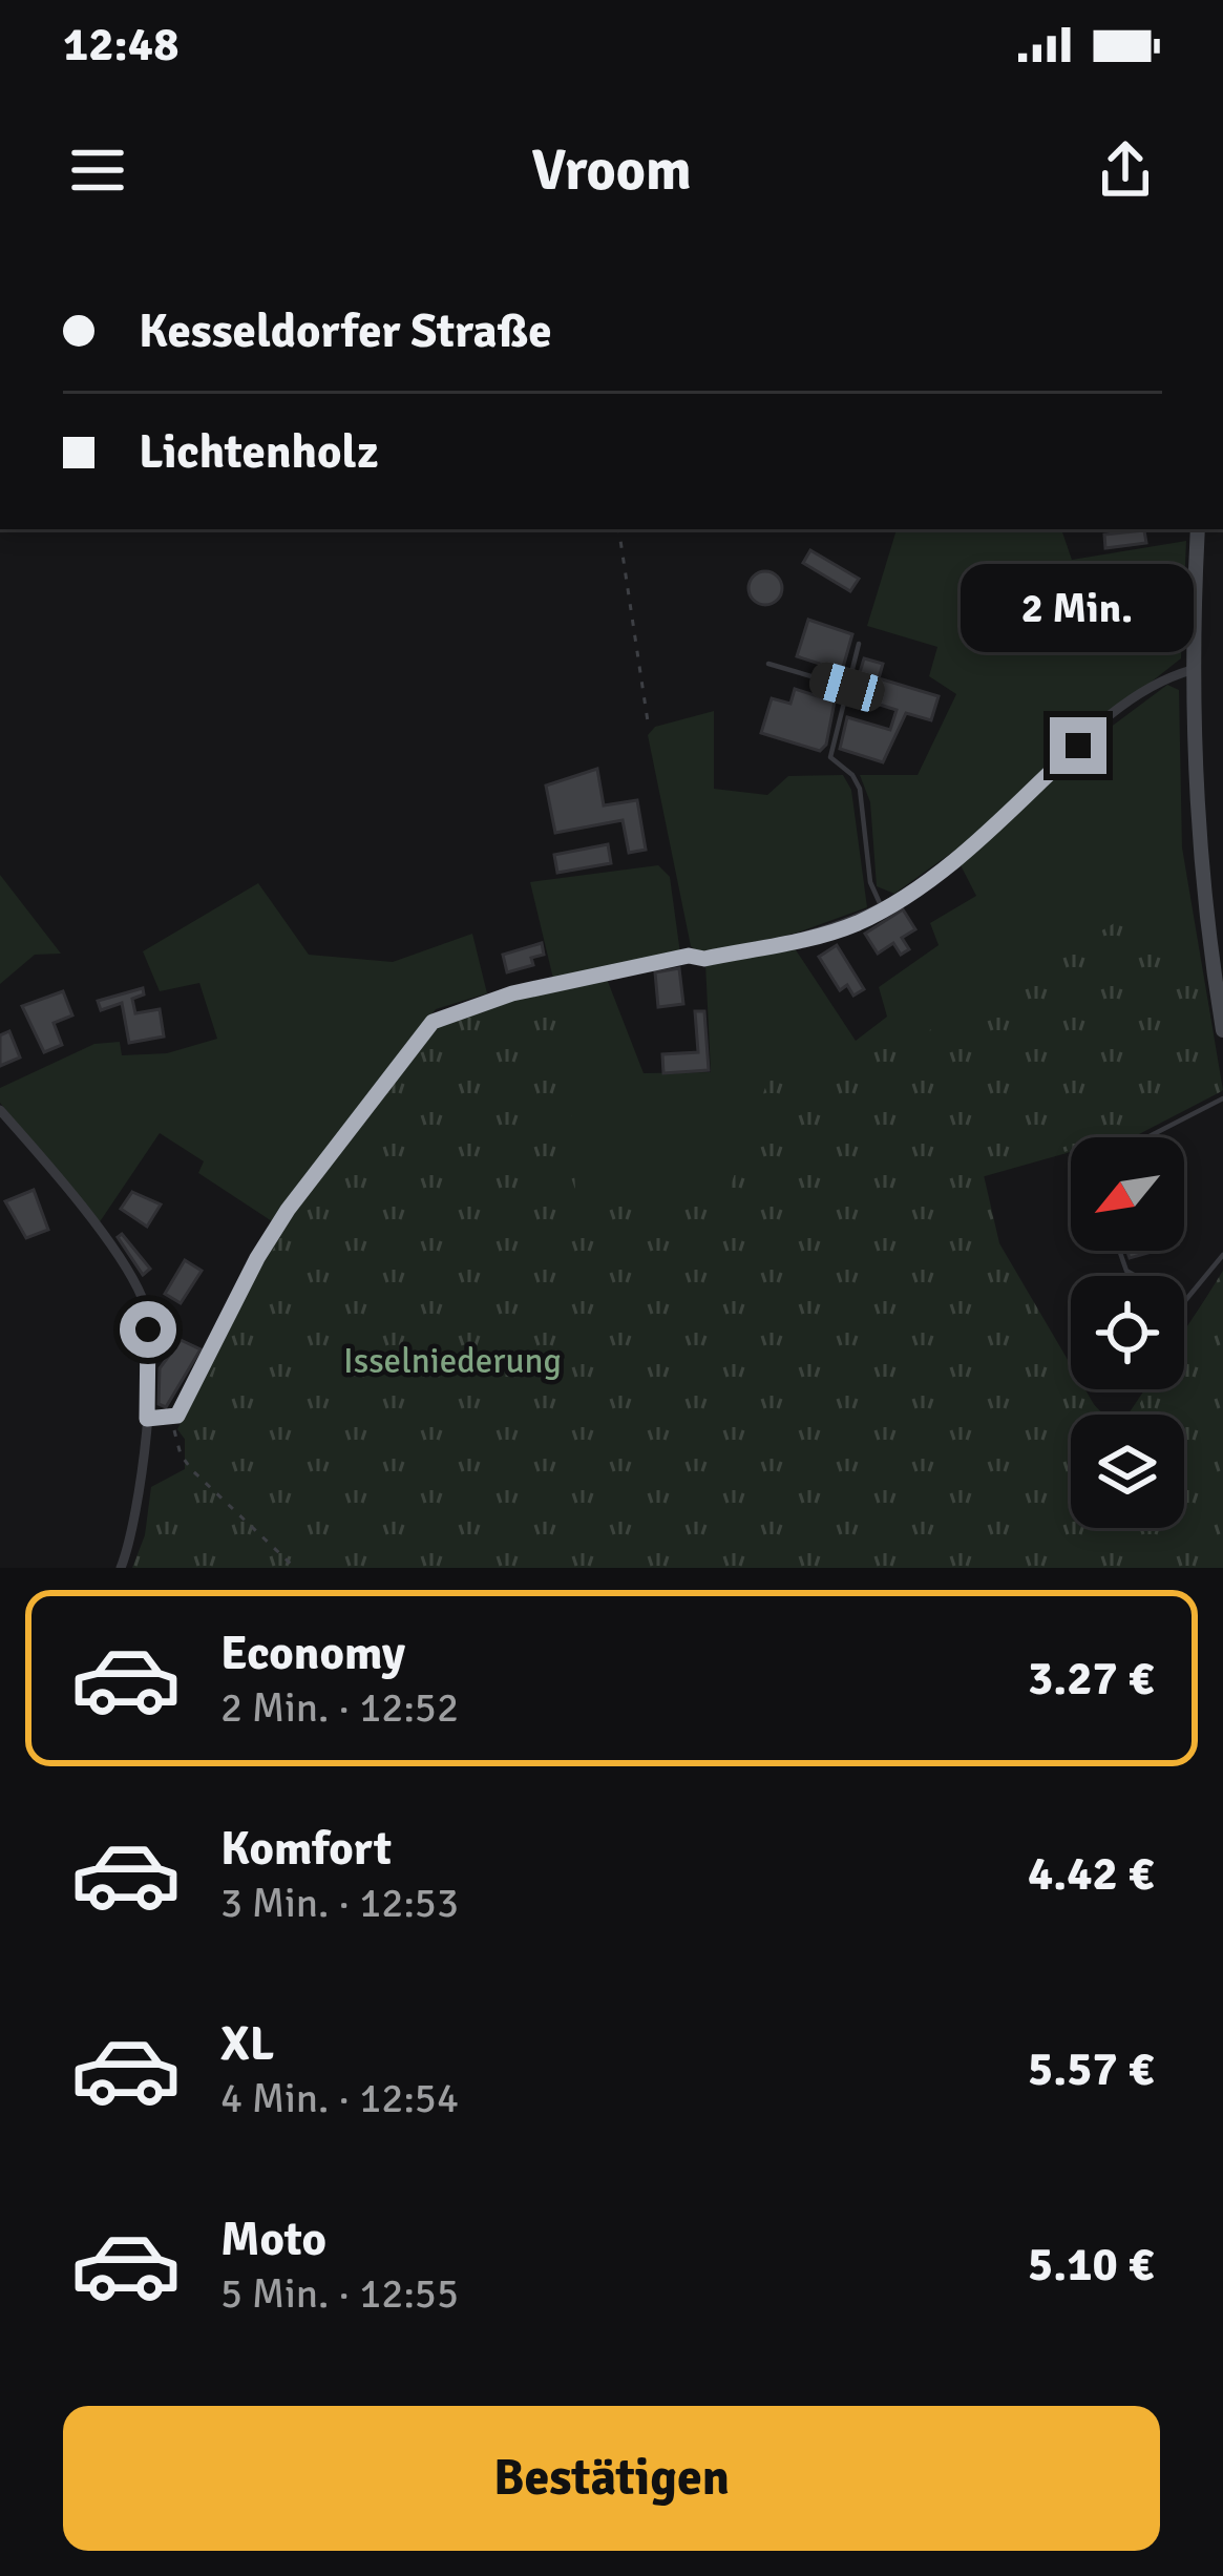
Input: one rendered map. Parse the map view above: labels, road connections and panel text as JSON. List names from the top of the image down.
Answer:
{
  "parks": ["Isselniederung"],
  "north": "bottom left",
  "page": {
    "status": "12:48",
    "header": "Vroom",
    "banner": ["Kesseldorfer Straße", "Lichtenholz"],
    "bubble": "2 Min.",
    "list": [
      {
        "name": "Economy",
        "note": "2 Min. · 12:52",
        "value": "3.27 €"
      },
      {
        "name": "Komfort",
        "note": "3 Min. · 12:53",
        "value": "4.42 €"
      },
      {
        "name": "XL",
        "note": "4 Min. · 12:54",
        "value": "5.57 €"
      },
      {
        "name": "Moto",
        "note": "5 Min. · 12:55",
        "value": "5.10 €"
      }
    ],
    "buttons": "Bestätigen"
  }
}
